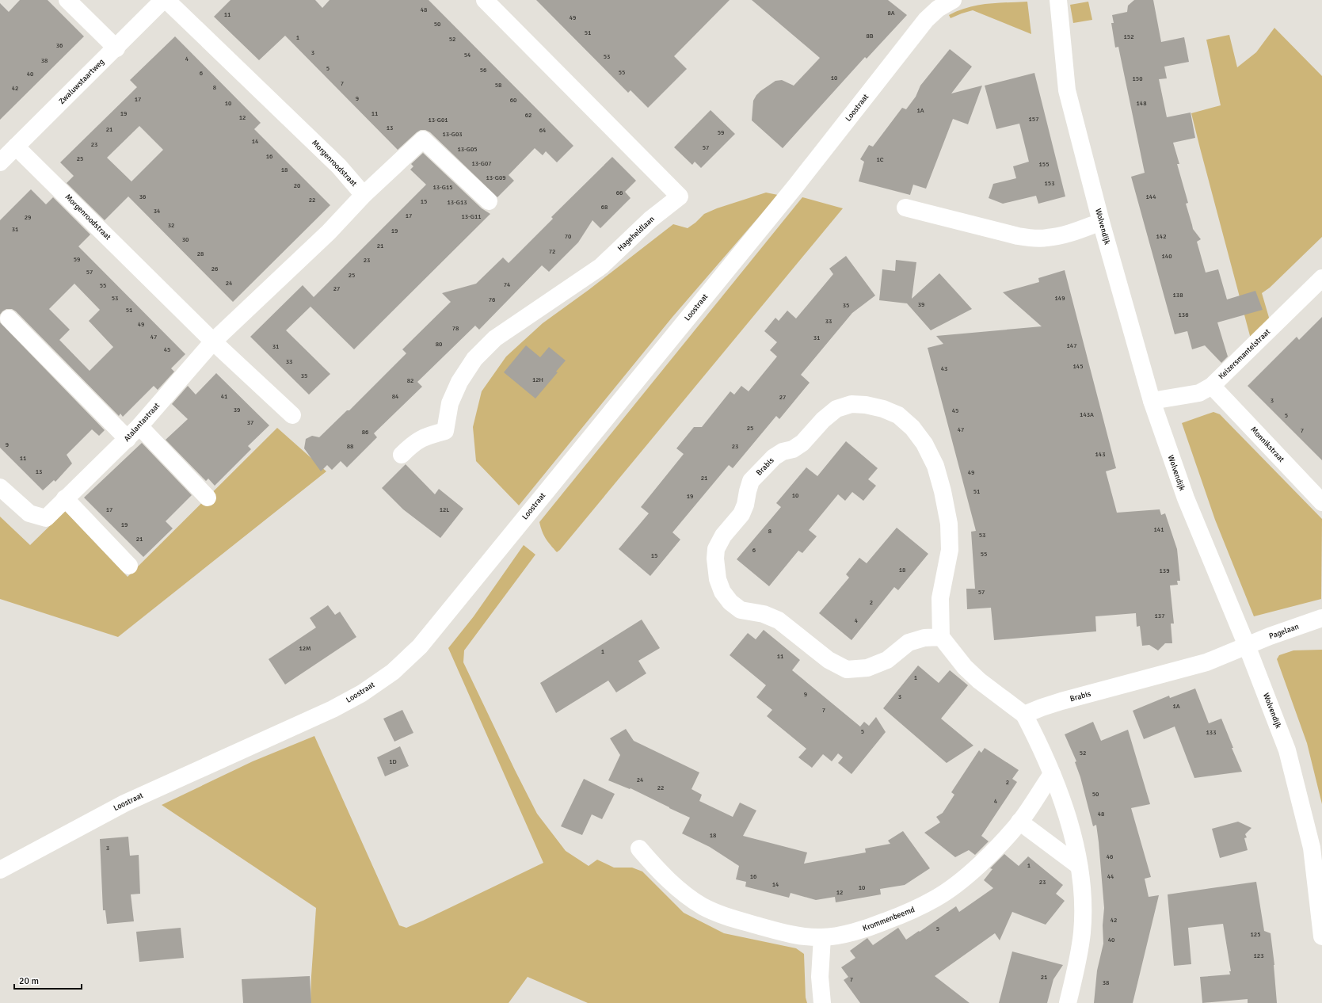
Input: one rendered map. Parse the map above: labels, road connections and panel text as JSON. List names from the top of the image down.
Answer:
{
  "streets": {
    "street": [
      "Zwaluwstaartweg",
      "Loostraat",
      "Morgenroodstraat",
      "Wolvendijk",
      "Hageheldlaan",
      "Keizersmantelstraat",
      "Atalantastraat",
      "Monnikstraat",
      "Brabis",
      "Pagelaan",
      "Krommenbeemd"
    ]
  },
  "crossings": [
    ["Zwaluwstaartweg", "Morgenroodstraat"],
    ["Morgenroodstraat", "Atalantastraat"],
    ["Wolvendijk", "Keizersmantelstraat"],
    ["Wolvendijk", "Brabis"],
    ["Wolvendijk", "Pagelaan"],
    ["Keizersmantelstraat", "Monnikstraat"],
    ["Brabis", "Pagelaan"]
  ],
  "house_numbers": [
    "48",
    "8A",
    "11",
    "49",
    "50",
    "51",
    "8B",
    "152",
    "1",
    "52",
    "36",
    "3",
    "54",
    "53",
    "4",
    "38",
    "5",
    "56",
    "55",
    "6",
    "40",
    "10",
    "150",
    "7",
    "58",
    "8",
    "42",
    "9",
    "17",
    "60",
    "10",
    "148",
    "1A",
    "19",
    "11",
    "62",
    "12",
    "157",
    "13-G01",
    "13",
    "21",
    "64",
    "59",
    "13-G03",
    "14",
    "23",
    "57",
    "13-G05",
    "16",
    "25",
    "1C",
    "13-G07",
    "155",
    "18",
    "13-G09",
    "153",
    "20",
    "13-G15",
    "66",
    "36",
    "144",
    "22",
    "15",
    "13-G13",
    "68",
    "34",
    "17",
    "13-G11",
    "29",
    "32",
    "31",
    "19",
    "70",
    "142",
    "30",
    "21",
    "72",
    "28",
    "140",
    "59",
    "23",
    "26",
    "57",
    "25",
    "24",
    "74",
    "55",
    "27",
    "138",
    "53",
    "149",
    "76",
    "39",
    "35",
    "51",
    "136",
    "33",
    "49",
    "78",
    "47",
    "31",
    "80",
    "147",
    "31",
    "45",
    "33",
    "145",
    "43",
    "35",
    "12H",
    "82",
    "41",
    "84",
    "27",
    "3",
    "39",
    "45",
    "143A",
    "5",
    "37",
    "25",
    "47",
    "7",
    "86",
    "9",
    "88",
    "23",
    "143",
    "11",
    "13",
    "49",
    "21",
    "51",
    "10",
    "19",
    "17",
    "12L",
    "19",
    "141",
    "8",
    "53",
    "21",
    "6",
    "55",
    "15",
    "18",
    "139",
    "57",
    "2",
    "137",
    "4",
    "12M",
    "1",
    "11",
    "1",
    "9",
    "3",
    "1A",
    "7",
    "5",
    "133",
    "52",
    "1D",
    "24",
    "2",
    "22",
    "50",
    "4",
    "48",
    "18",
    "3",
    "46",
    "1",
    "16",
    "44",
    "23",
    "14",
    "10",
    "12",
    "42",
    "5",
    "125",
    "40",
    "123",
    "21",
    "7",
    "38"
  ],
  "scale_bar": "20 m"
}
